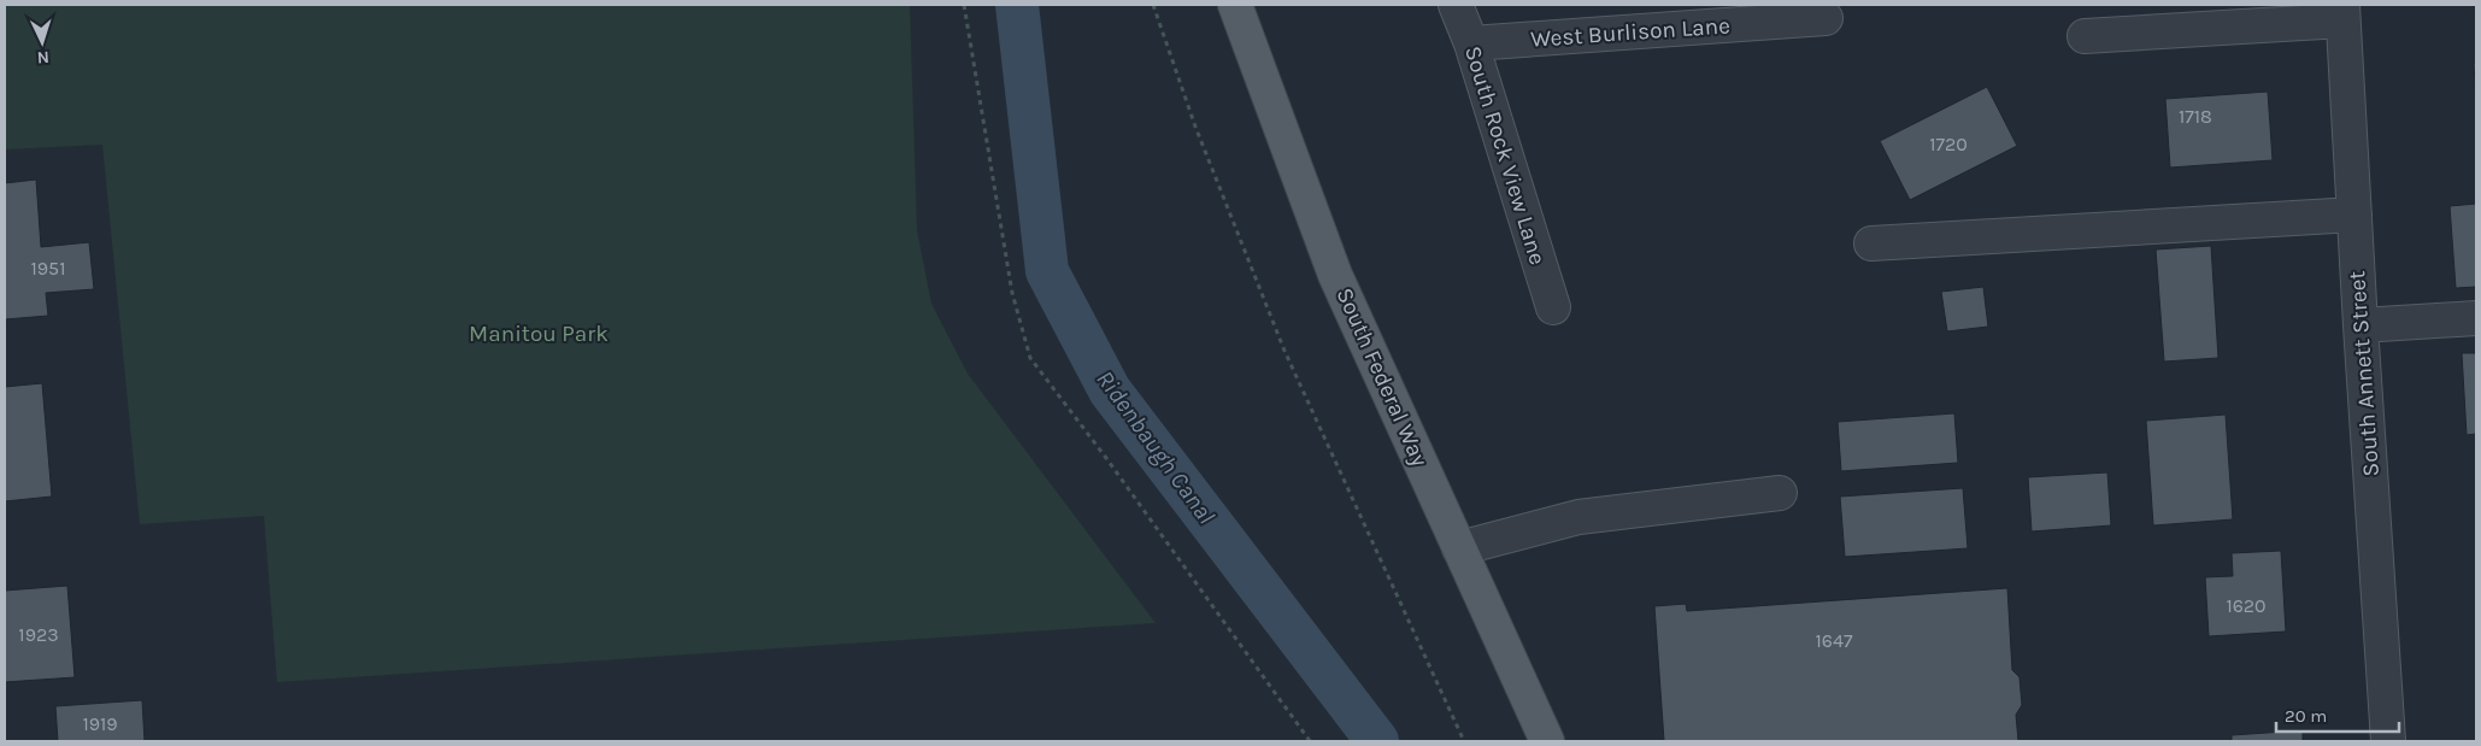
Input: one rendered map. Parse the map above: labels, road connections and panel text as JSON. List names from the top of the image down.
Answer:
{
  "streets": {
    "main road": ["South Federal Way"],
    "street": ["West Burlison Lane", "South Rock View Lane", "South Annett Street"]
  },
  "crossings": [
    ["West Burlison Lane", "South Rock View Lane"]
  ],
  "water": ["Ridenbaugh Canal"],
  "parks": ["Manitou Park"],
  "house_numbers": [
    "1718",
    "1720",
    "1951",
    "1620",
    "1923",
    "1647",
    "1919"
  ],
  "scale_bar": "20 m",
  "north": "bottom"
}
